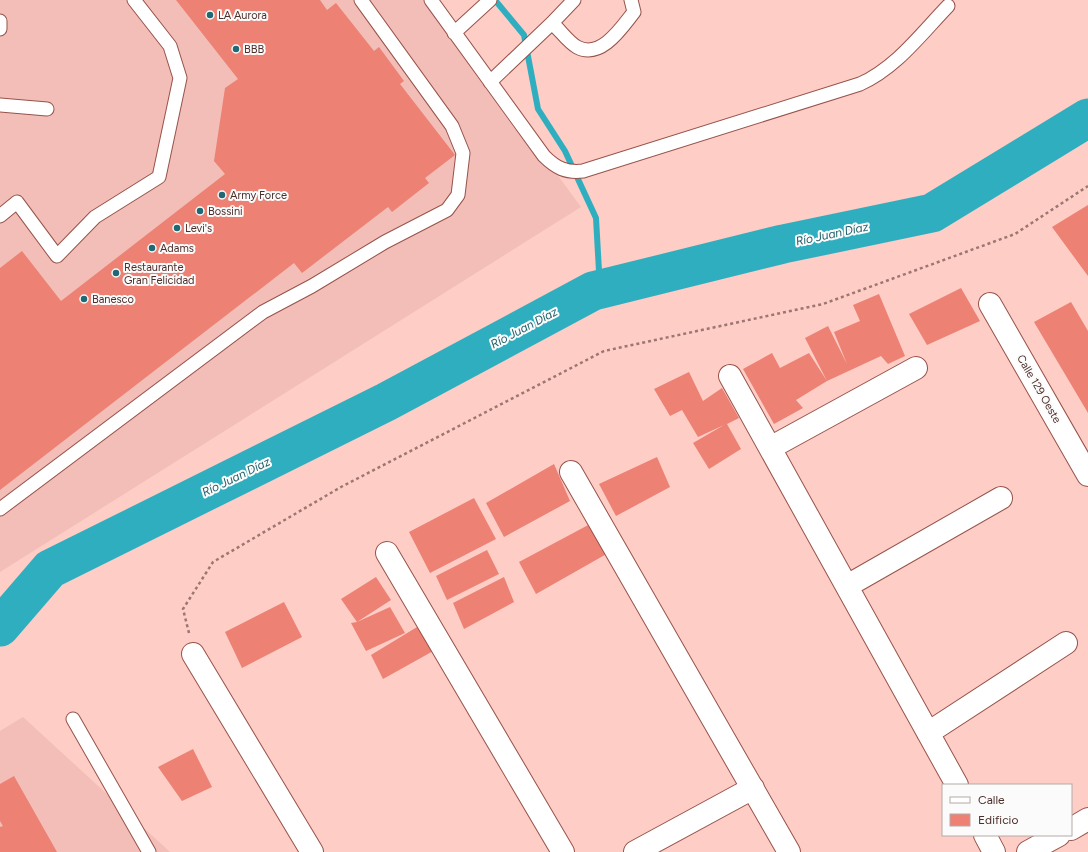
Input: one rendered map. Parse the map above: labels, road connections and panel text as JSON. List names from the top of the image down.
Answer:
{
  "streets": {
    "street": ["Calle 129 Oeste"]
  },
  "water": ["Río Juan Díaz"],
  "places": [
    "LA Aurora",
    "BBB",
    "Army Force",
    "Bossini",
    "Levi's",
    "Adams",
    "Restaurante Gran Felicidad",
    "Banesco"
  ],
  "legend": ["Calle", "Edificio"]
}
